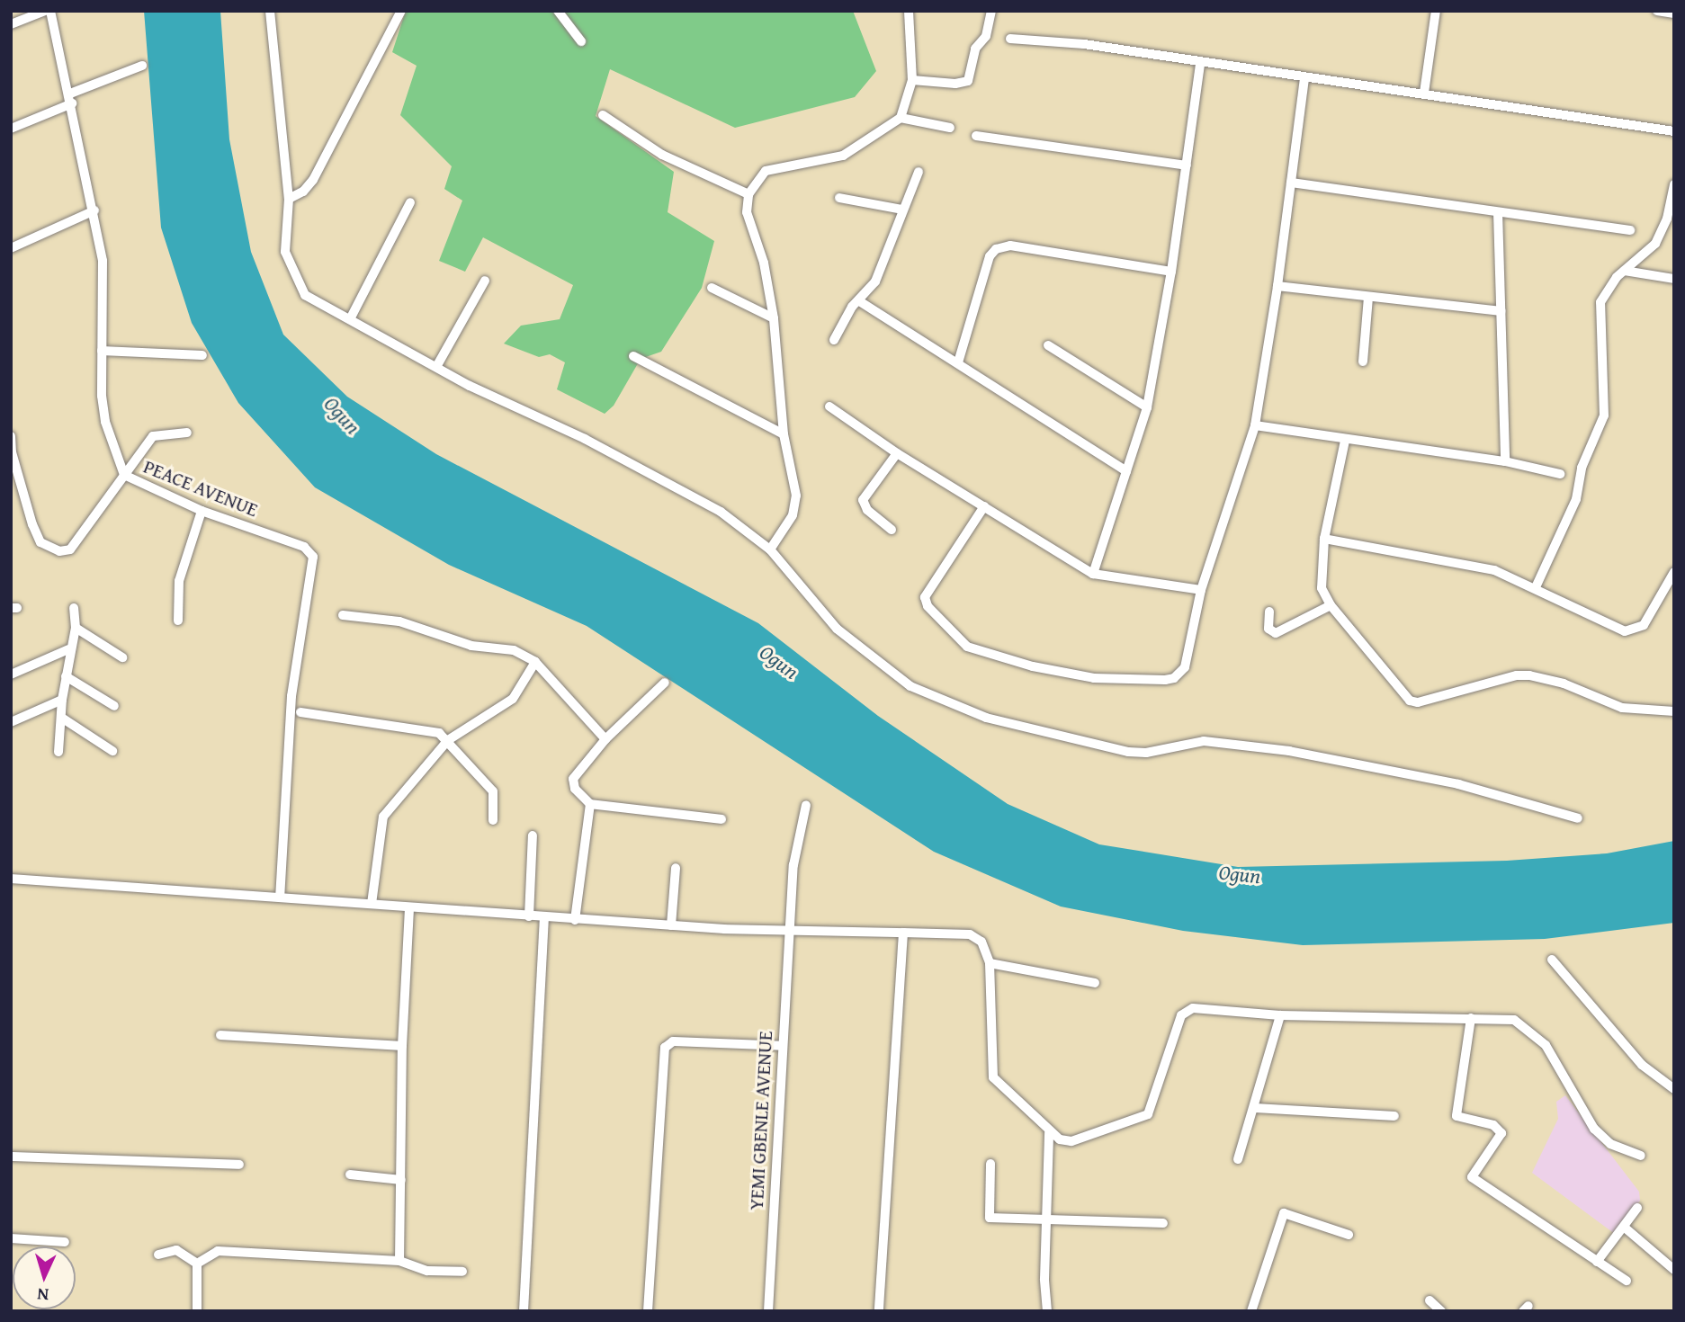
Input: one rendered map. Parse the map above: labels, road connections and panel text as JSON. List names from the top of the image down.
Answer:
{
  "streets": {
    "street": ["PEACE AVENUE", "YEMI GBENLE AVENUE"]
  },
  "water": ["Ogun"],
  "north": "bottom"
}
